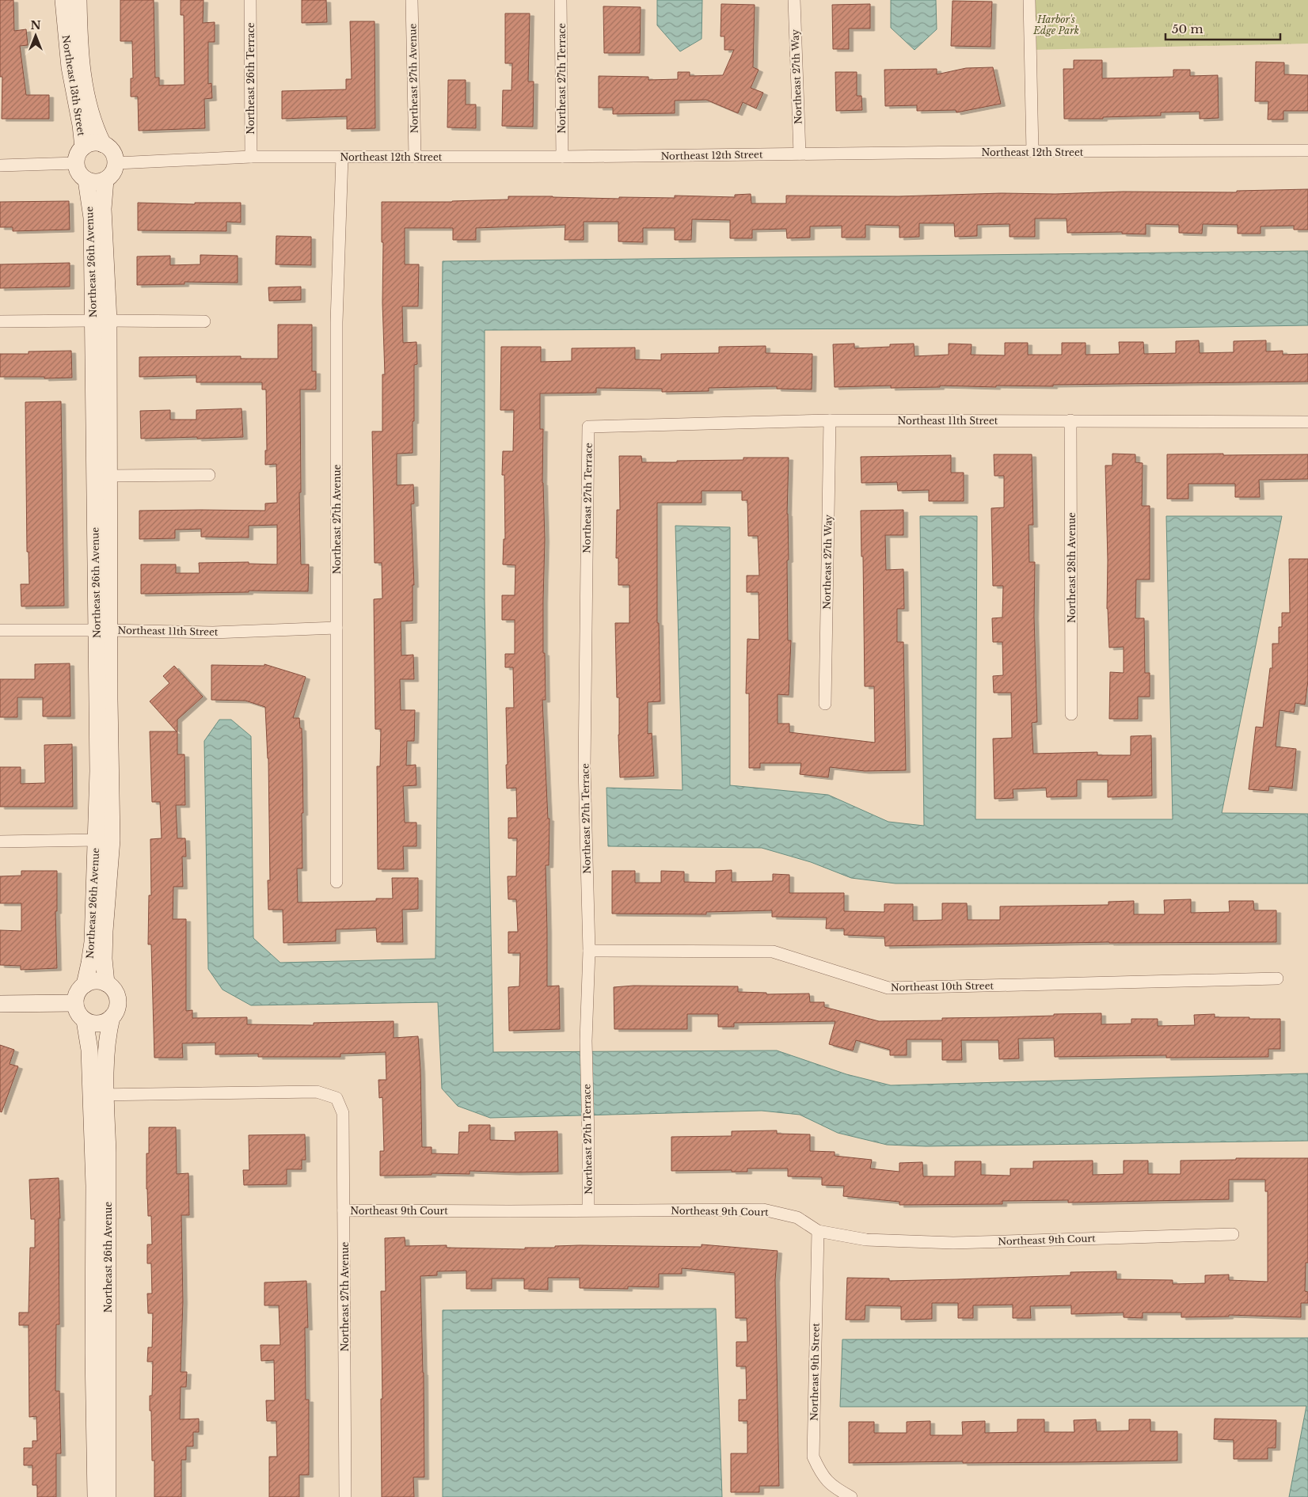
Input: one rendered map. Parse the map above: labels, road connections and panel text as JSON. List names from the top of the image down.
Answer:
{
  "streets": {
    "street": [
      "Northeast 27th Way",
      "Northeast 26th Terrace",
      "Northeast 27th Avenue",
      "Northeast 27th Terrace",
      "Northeast 13th Street",
      "Northeast 12th Street",
      "Northeast 26th Avenue",
      "Northeast 11th Street",
      "Northeast 28th Avenue",
      "Northeast 10th Street",
      "Northeast 9th Court",
      "Northeast 9th Street"
    ]
  },
  "crossings": [
    ["Northeast 27th Way", "Northeast 12th Street"],
    ["Northeast 27th Way", "Northeast 11th Street"],
    ["Northeast 26th Terrace", "Northeast 12th Street"],
    ["Northeast 27th Avenue", "Northeast 12th Street"],
    ["Northeast 27th Avenue", "Northeast 26th Avenue"],
    ["Northeast 27th Avenue", "Northeast 11th Street"],
    ["Northeast 27th Avenue", "Northeast 9th Court"],
    ["Northeast 27th Terrace", "Northeast 12th Street"],
    ["Northeast 27th Terrace", "Northeast 11th Street"],
    ["Northeast 27th Terrace", "Northeast 10th Street"],
    ["Northeast 27th Terrace", "Northeast 9th Court"],
    ["Northeast 13th Street", "Northeast 12th Street"],
    ["Northeast 13th Street", "Northeast 26th Avenue"],
    ["Northeast 12th Street", "Northeast 26th Avenue"],
    ["Northeast 26th Avenue", "Northeast 11th Street"],
    ["Northeast 11th Street", "Northeast 28th Avenue"],
    ["Northeast 9th Court", "Northeast 9th Street"]
  ],
  "parks": ["Harbor's Edge Park"],
  "scale_bar": "50 m",
  "north": "top"
}
